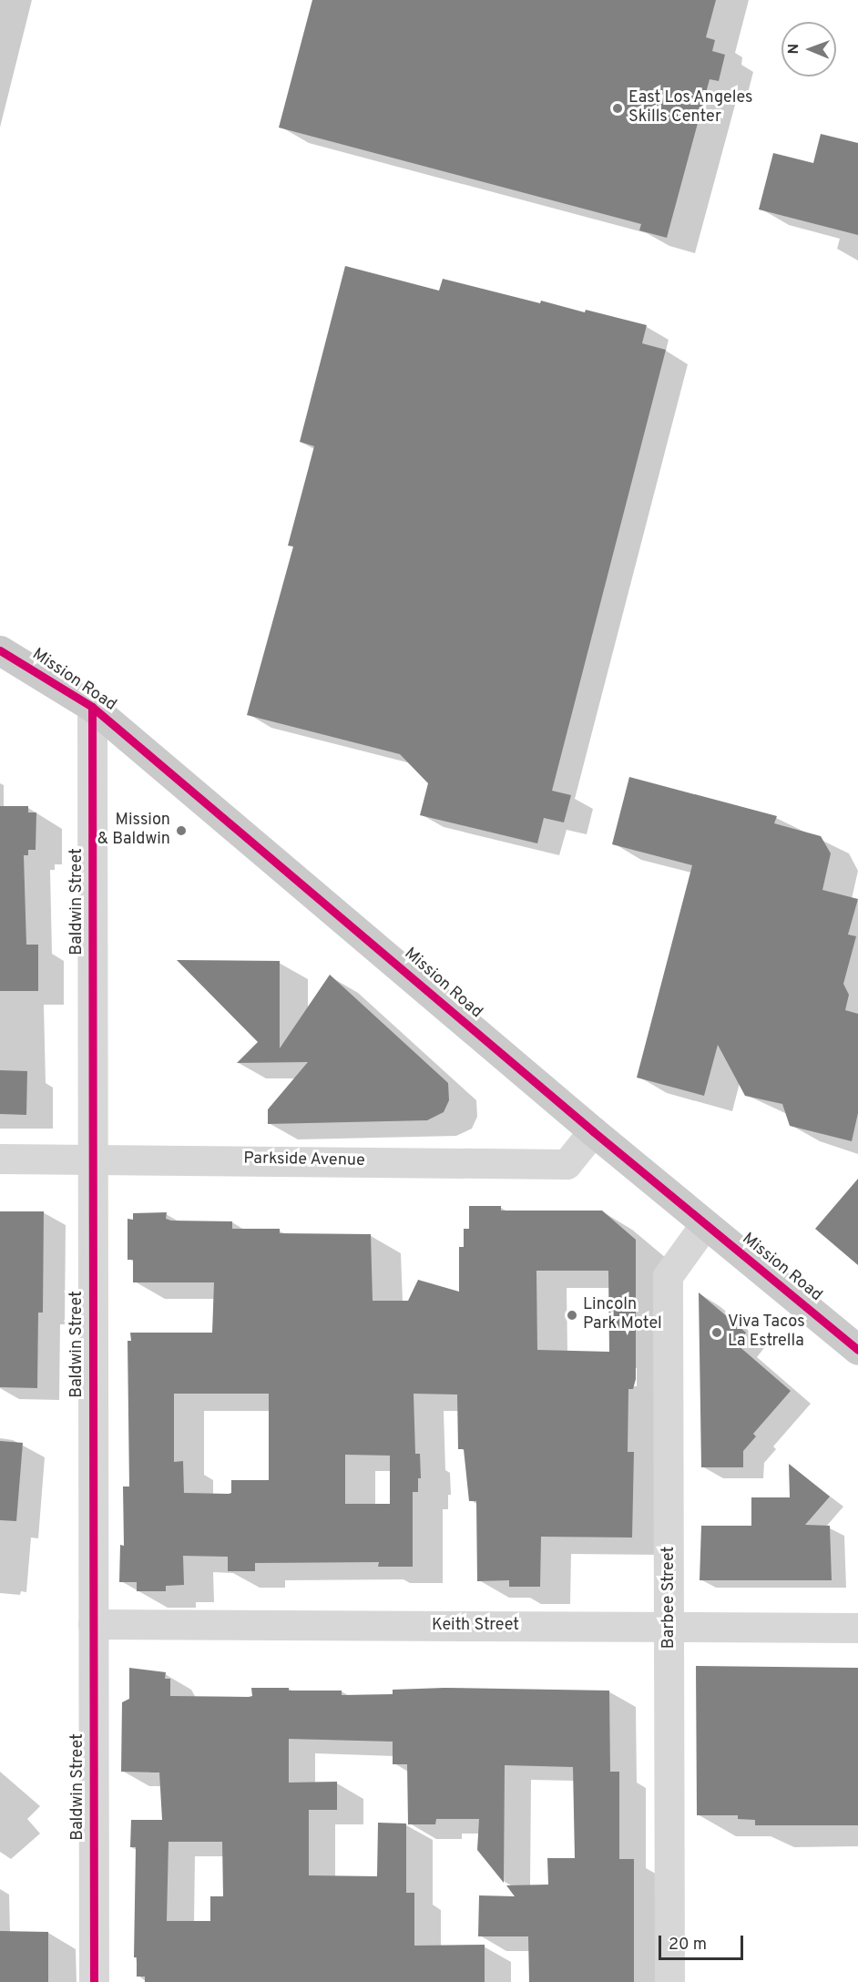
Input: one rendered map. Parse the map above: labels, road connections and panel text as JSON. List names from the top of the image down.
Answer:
{
  "streets": {
    "main road": ["Mission Road"],
    "street": [
      "Baldwin Street",
      "Parkside Avenue",
      "Barbee Street",
      "Keith Street"
    ]
  },
  "crossings": [
    ["Mission Road", "Baldwin Street"],
    ["Mission Road", "Parkside Avenue"],
    ["Mission Road", "Barbee Street"],
    ["Baldwin Street", "Parkside Avenue"],
    ["Baldwin Street", "Keith Street"],
    ["Barbee Street", "Keith Street"]
  ],
  "places": [
    "East Los Angeles Skills Center",
    "Mission & Baldwin",
    "Lincoln Park Motel",
    "Viva Tacos La Estrella"
  ],
  "scale_bar": "20 m",
  "north": "left"
}
